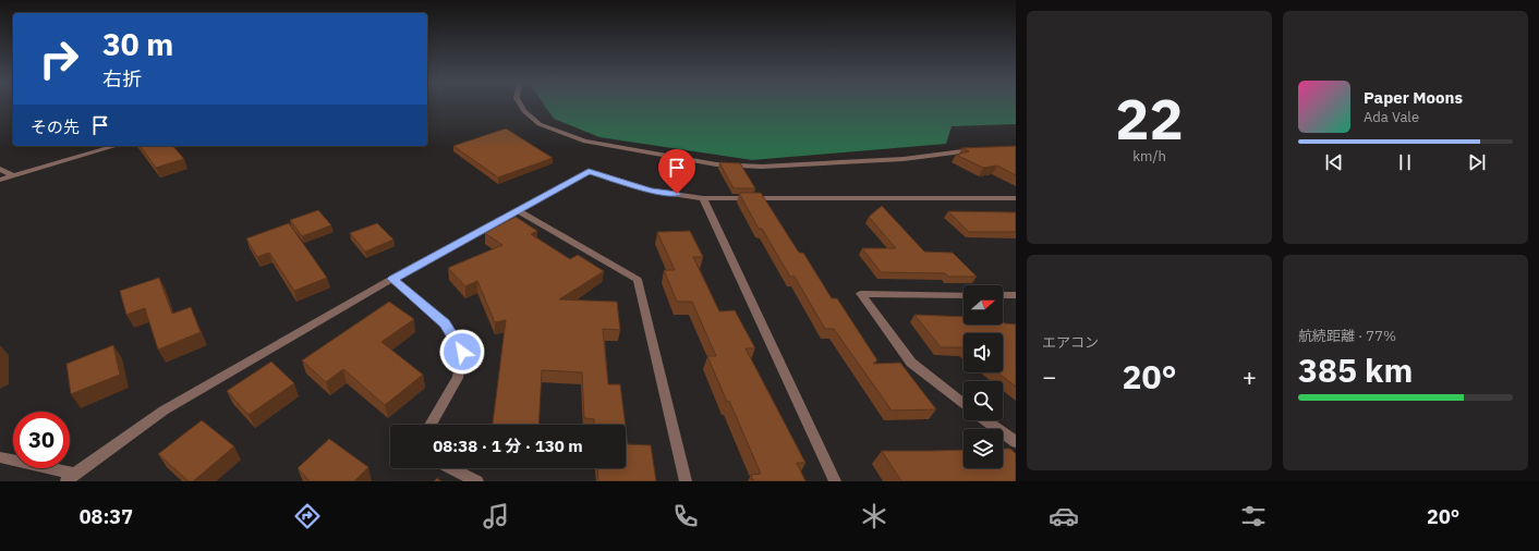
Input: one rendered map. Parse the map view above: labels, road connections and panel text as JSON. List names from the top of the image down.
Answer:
{
  "north": "right",
  "page": {
    "tile": [
      ["22", "km/h"],
      "エアコン",
      ["航続距離 · 77%", "385 km"]
    ],
    "turn": ["30 m", "右折"],
    "song": ["Paper Moons", "Ada Vale"],
    "then": "その先",
    "heat": ["−", "20°", "+"],
    "limit": "30",
    "trip": "08:38 · 1 分 · 130 m",
    "tabs": ["08:37", "20°"]
  }
}
